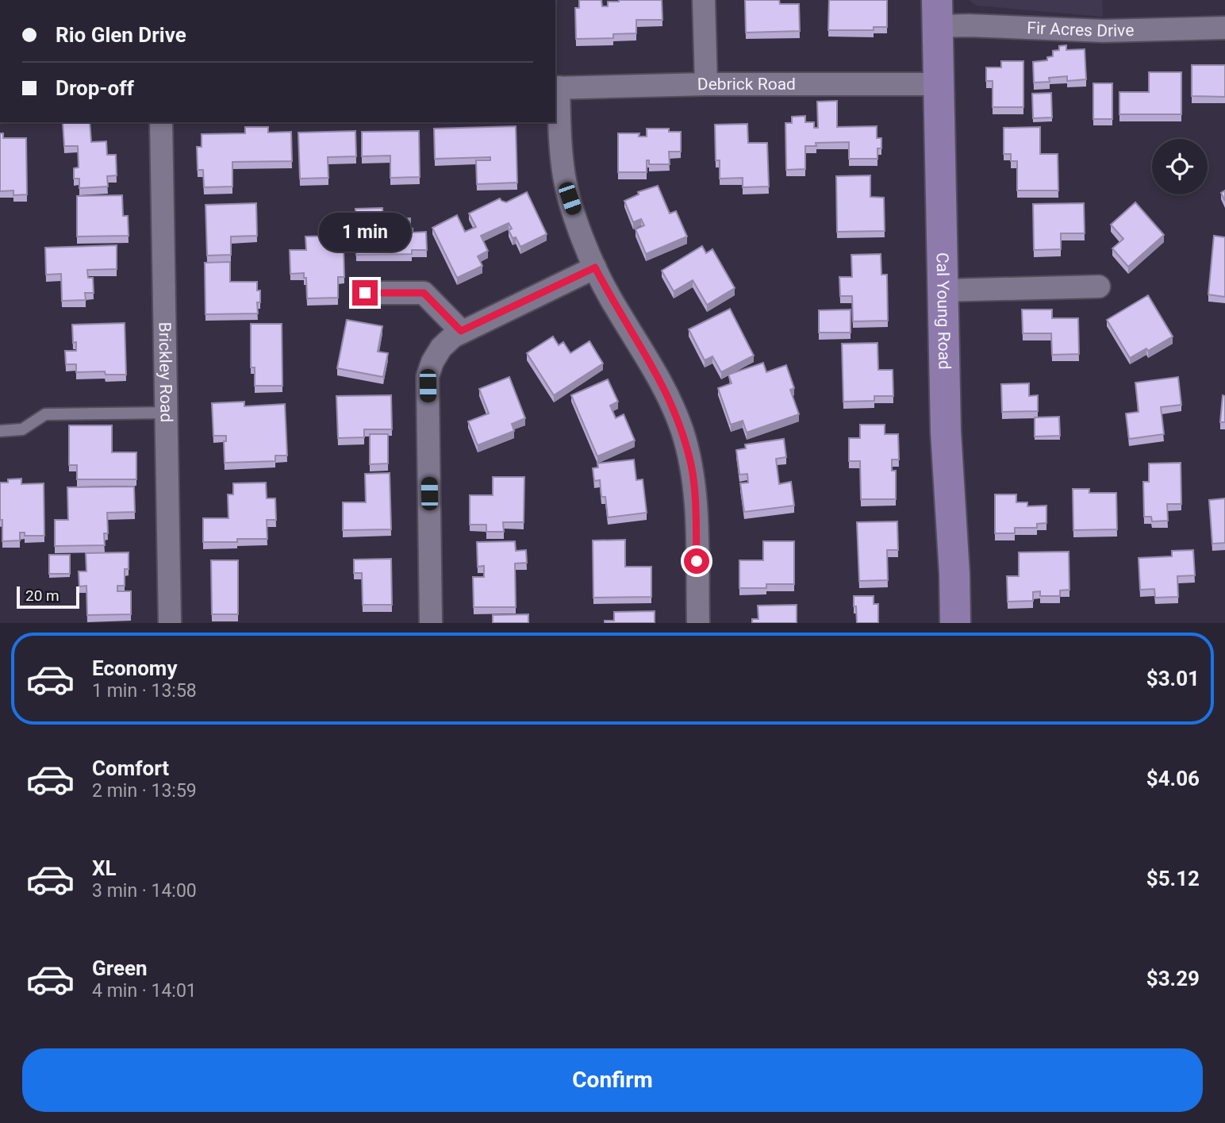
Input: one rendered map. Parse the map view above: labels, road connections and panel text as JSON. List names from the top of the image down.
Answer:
{
  "streets": {
    "main road": ["Cal Young Road"],
    "street": ["Fir Acres Drive", "Debrick Road", "Brickley Road"]
  },
  "crossings": [
    ["Fir Acres Drive", "Cal Young Road"],
    ["Debrick Road", "Cal Young Road"]
  ],
  "scale_bar": "20 m",
  "page": {
    "banner": ["Rio Glen Drive", "Drop-off"],
    "bubble": "1 min",
    "scale": "20 m",
    "list": [
      {
        "name": "Economy",
        "note": "1 min · 13:58",
        "value": "$3.01"
      },
      {
        "name": "Comfort",
        "note": "2 min · 13:59",
        "value": "$4.06"
      },
      {
        "name": "XL",
        "note": "3 min · 14:00",
        "value": "$5.12"
      },
      {
        "name": "Green",
        "note": "4 min · 14:01",
        "value": "$3.29"
      }
    ],
    "buttons": "Confirm"
  }
}
